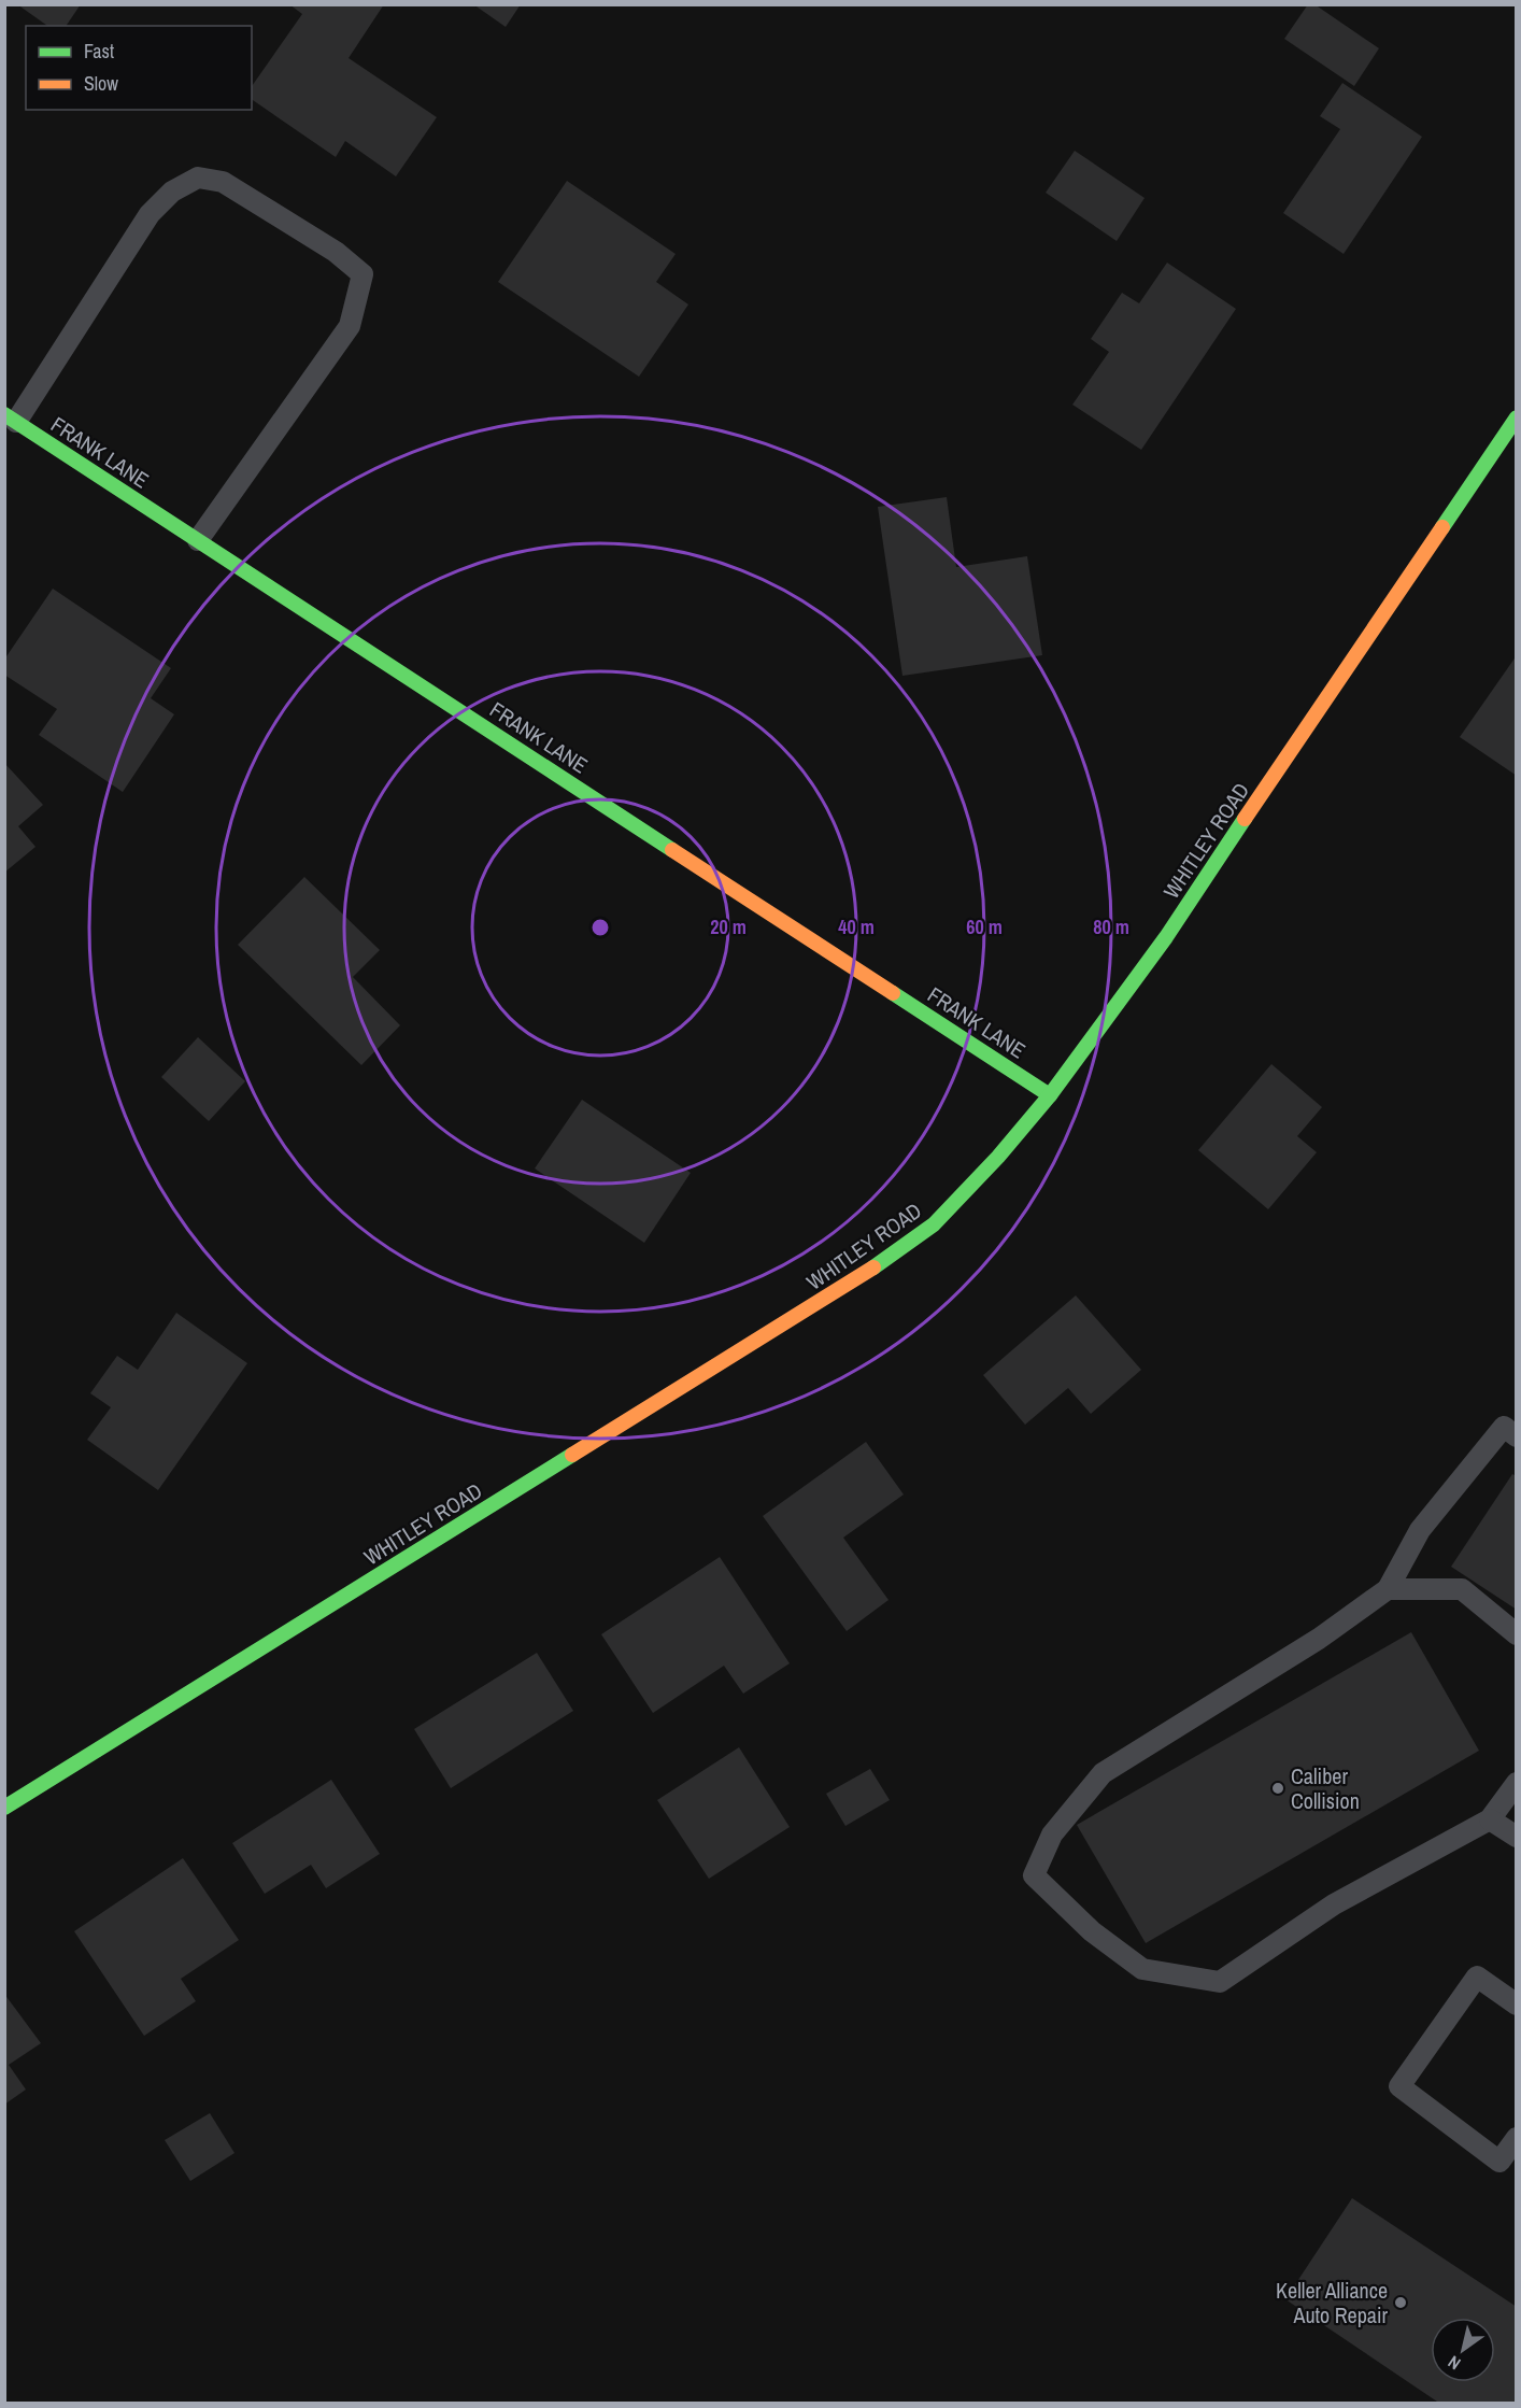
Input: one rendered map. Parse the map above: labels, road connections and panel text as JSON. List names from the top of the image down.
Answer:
{
  "streets": {
    "street": ["FRANK LANE", "WHITLEY ROAD"]
  },
  "crossings": [
    ["FRANK LANE", "WHITLEY ROAD"]
  ],
  "places": ["Caliber Collision", "Keller Alliance Auto Repair"],
  "legend": ["Fast", "Slow"],
  "north": "bottom left",
  "rings": [
    "20 m",
    "40 m",
    "60 m",
    "80 m"
  ]
}
